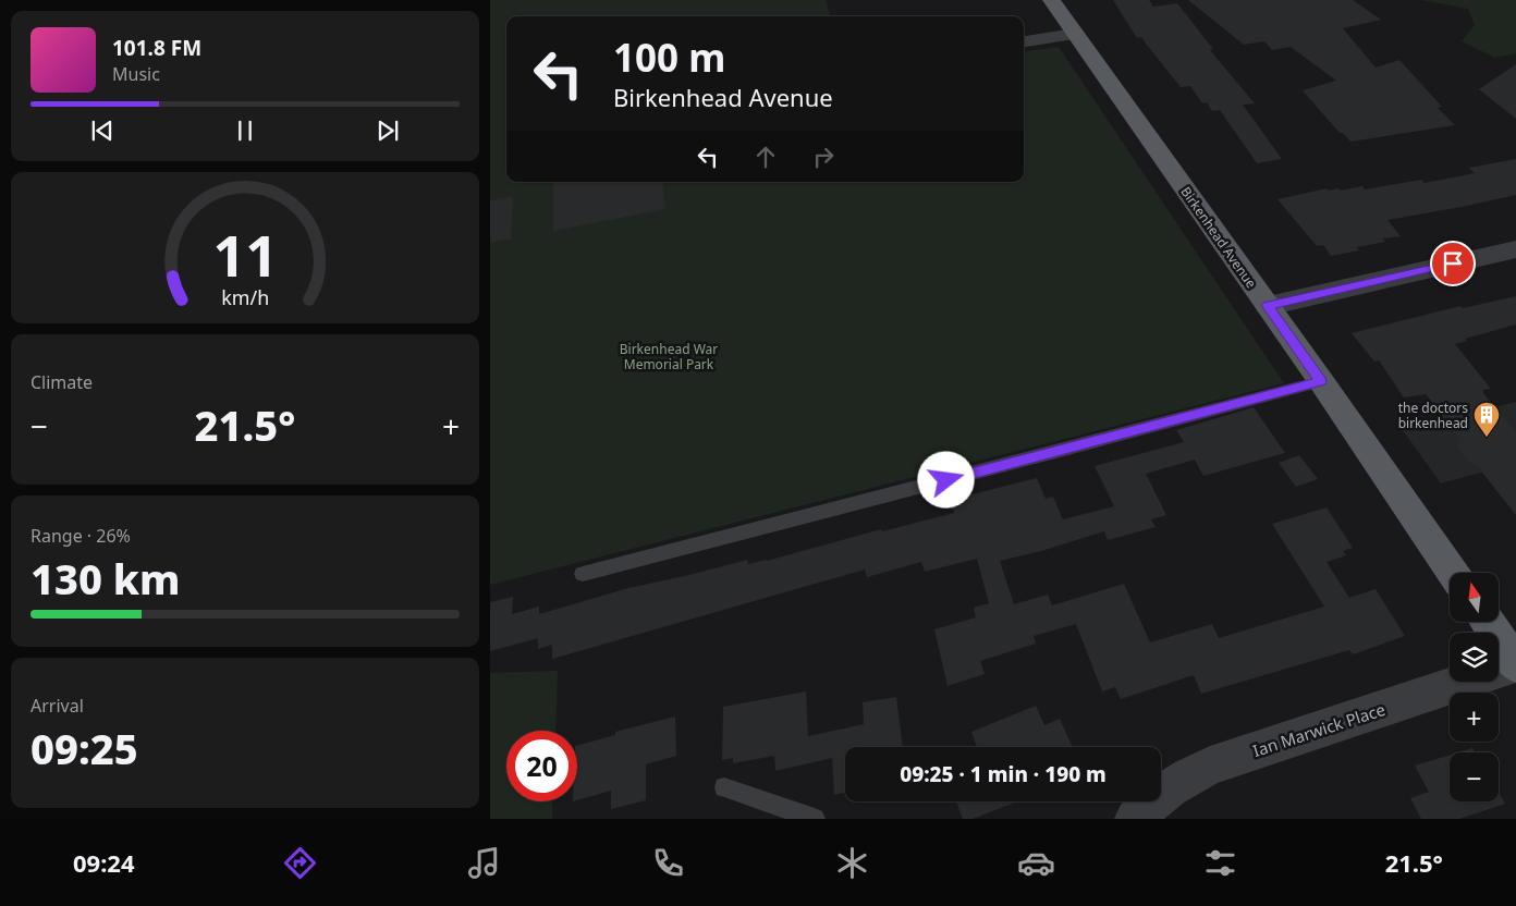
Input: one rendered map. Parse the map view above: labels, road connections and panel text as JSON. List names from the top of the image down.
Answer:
{
  "streets": {
    "main road": ["Birkenhead Avenue"],
    "street": ["Ian Marwick Place"]
  },
  "parks": ["Birkenhead War Memorial Park"],
  "places": {
    "building": ["the doctors birkenhead"]
  },
  "north": "top",
  "page": {
    "turn": ["100 m", "Birkenhead Avenue"],
    "song": ["101.8 FM", "Music"],
    "tile": [
      "Climate",
      ["Range · 26%", "130 km"],
      ["Arrival", "09:25"]
    ],
    "heat": ["−", "21.5°", "+"],
    "map_buttons": ["+", "−"],
    "limit": "20",
    "trip": "09:25 · 1 min · 190 m",
    "tabs": ["09:24", "21.5°"],
    "gauge": ["11", "km/h"]
  }
}
